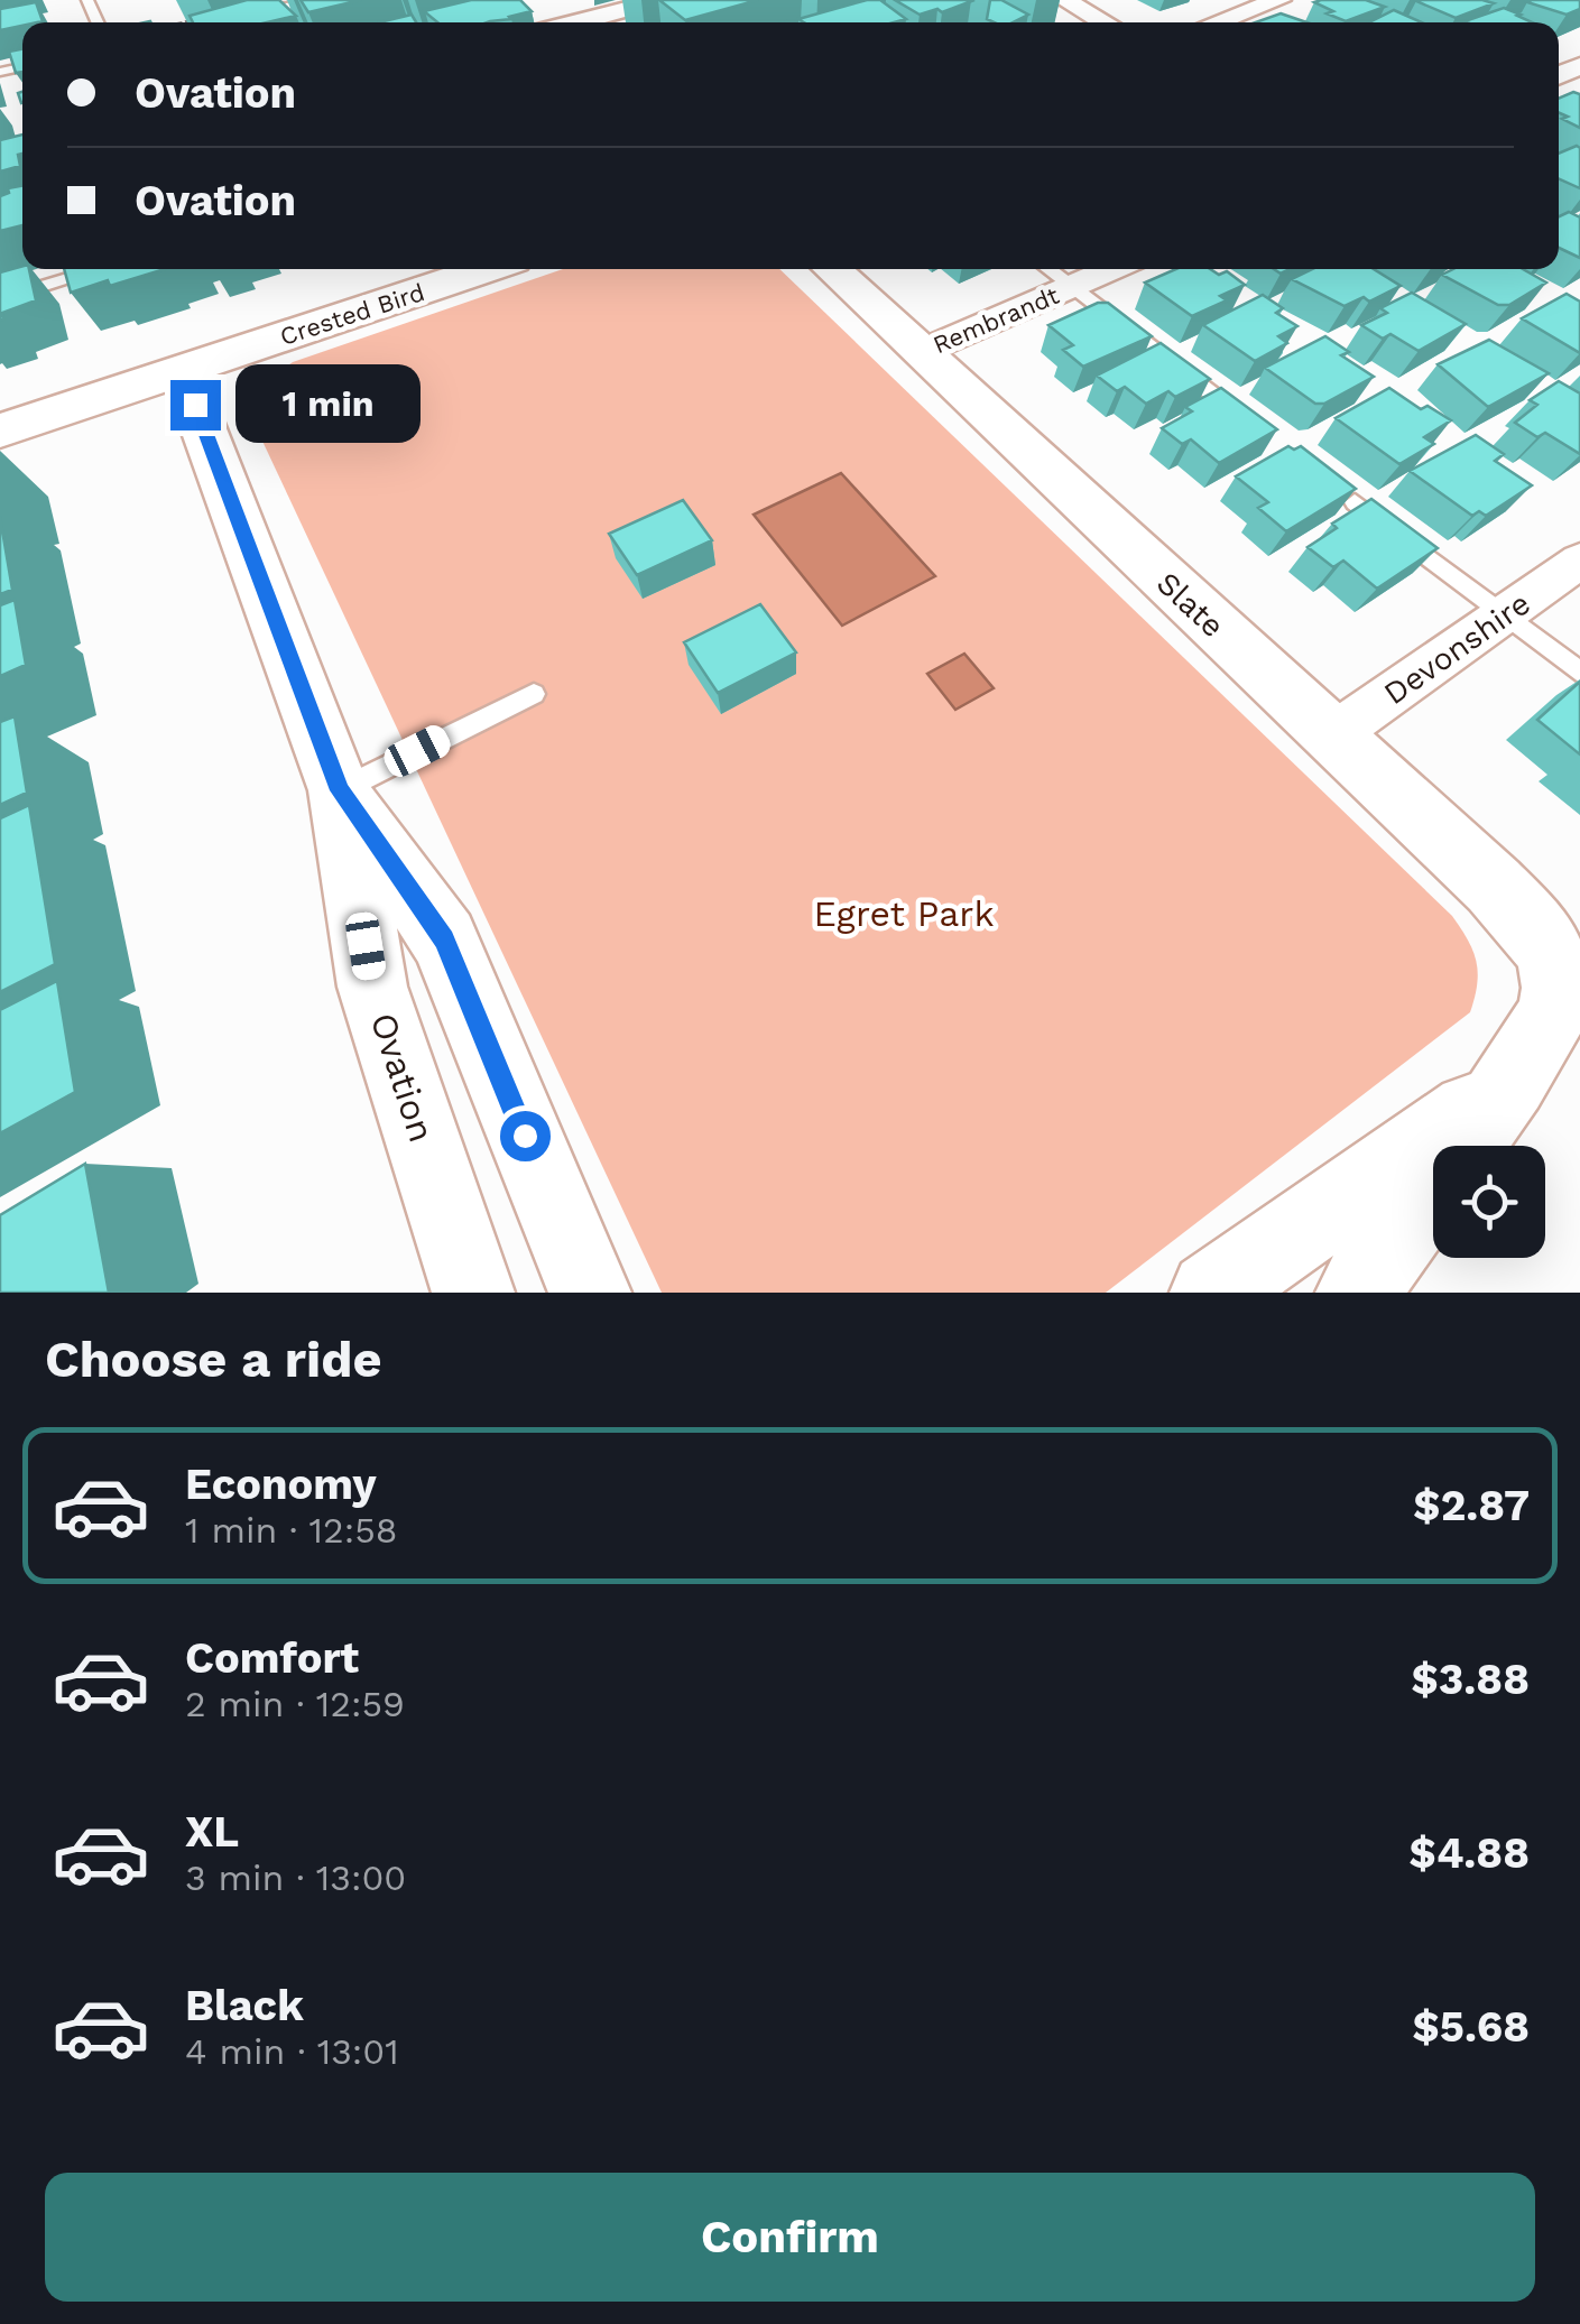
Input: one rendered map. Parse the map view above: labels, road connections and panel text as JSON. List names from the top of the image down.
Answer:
{
  "streets": {
    "street": [
      "Crested Bird",
      "Rembrandt",
      "Slate",
      "Devonshire",
      "Ovation"
    ]
  },
  "crossings": [
    ["Crested Bird", "Ovation"],
    ["Rembrandt", "Slate"],
    ["Slate", "Devonshire"]
  ],
  "parks": ["Egret Park"],
  "page": {
    "banner": ["Ovation", "Ovation"],
    "bubble": "1 min",
    "heading": "Choose a ride",
    "list": [
      {
        "name": "Economy",
        "note": "1 min · 12:58",
        "value": "$2.87"
      },
      {
        "name": "Comfort",
        "note": "2 min · 12:59",
        "value": "$3.88"
      },
      {
        "name": "XL",
        "note": "3 min · 13:00",
        "value": "$4.88"
      },
      {
        "name": "Black",
        "note": "4 min · 13:01",
        "value": "$5.68"
      }
    ],
    "buttons": "Confirm"
  }
}
